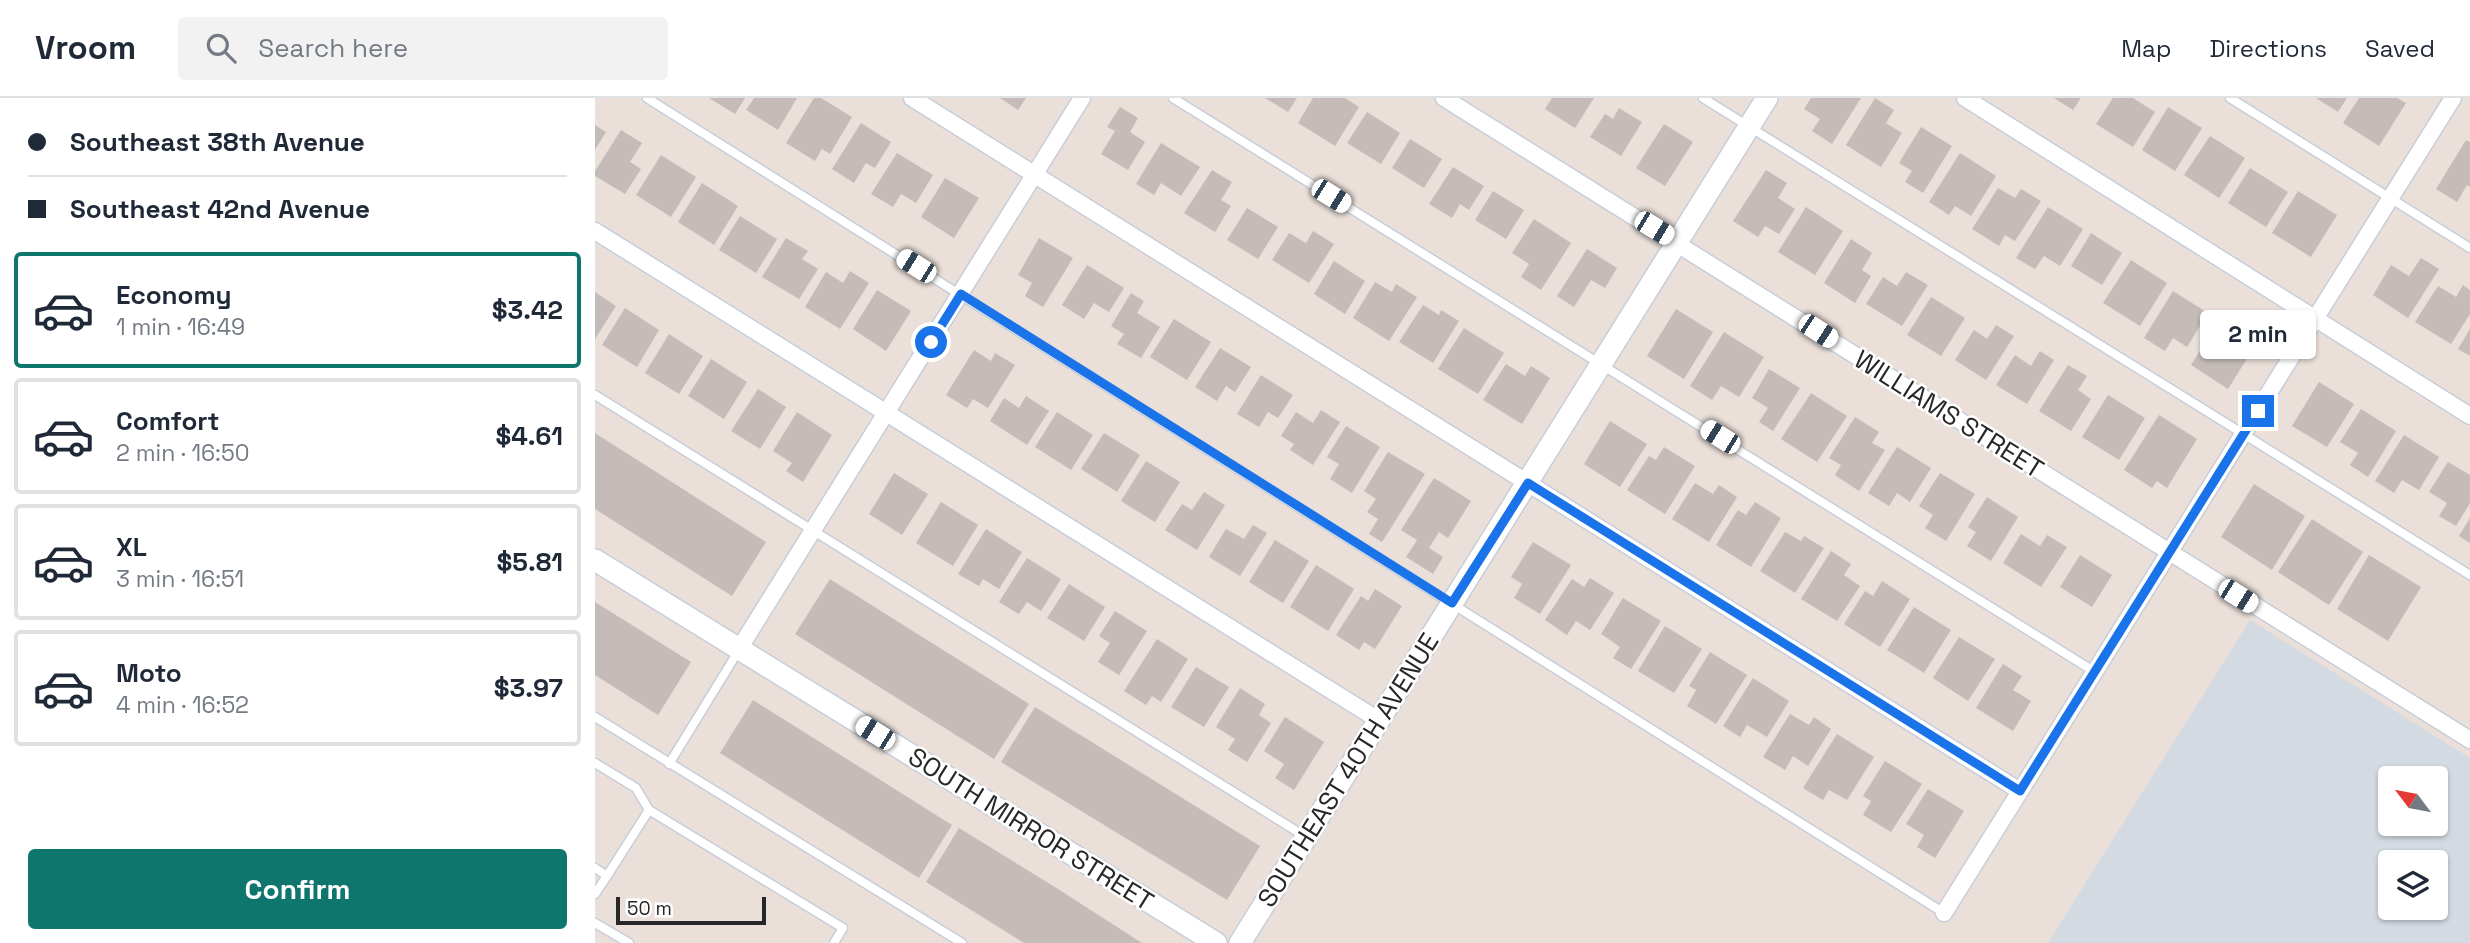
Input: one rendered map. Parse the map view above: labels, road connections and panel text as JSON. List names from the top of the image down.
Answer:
{
  "streets": {
    "street": ["WILLIAMS STREET", "SOUTHEAST 40TH AVENUE", "SOUTH MIRROR STREET"]
  },
  "crossings": [
    ["WILLIAMS STREET", "SOUTHEAST 40TH AVENUE"]
  ],
  "scale_bar": "50 m",
  "north": "top left",
  "page": {
    "header": "Vroom",
    "search": "Search here",
    "nav": ["Map", "Directions", "Saved"],
    "banner": ["Southeast 38th Avenue", "Southeast 42nd Avenue"],
    "list": [
      {
        "name": "Economy",
        "note": "1 min · 16:49",
        "value": "$3.42"
      },
      {
        "name": "Comfort",
        "note": "2 min · 16:50",
        "value": "$4.61"
      },
      {
        "name": "XL",
        "note": "3 min · 16:51",
        "value": "$5.81"
      },
      {
        "name": "Moto",
        "note": "4 min · 16:52",
        "value": "$3.97"
      }
    ],
    "bubble": "2 min",
    "buttons": "Confirm",
    "scale": "50 m"
  }
}
